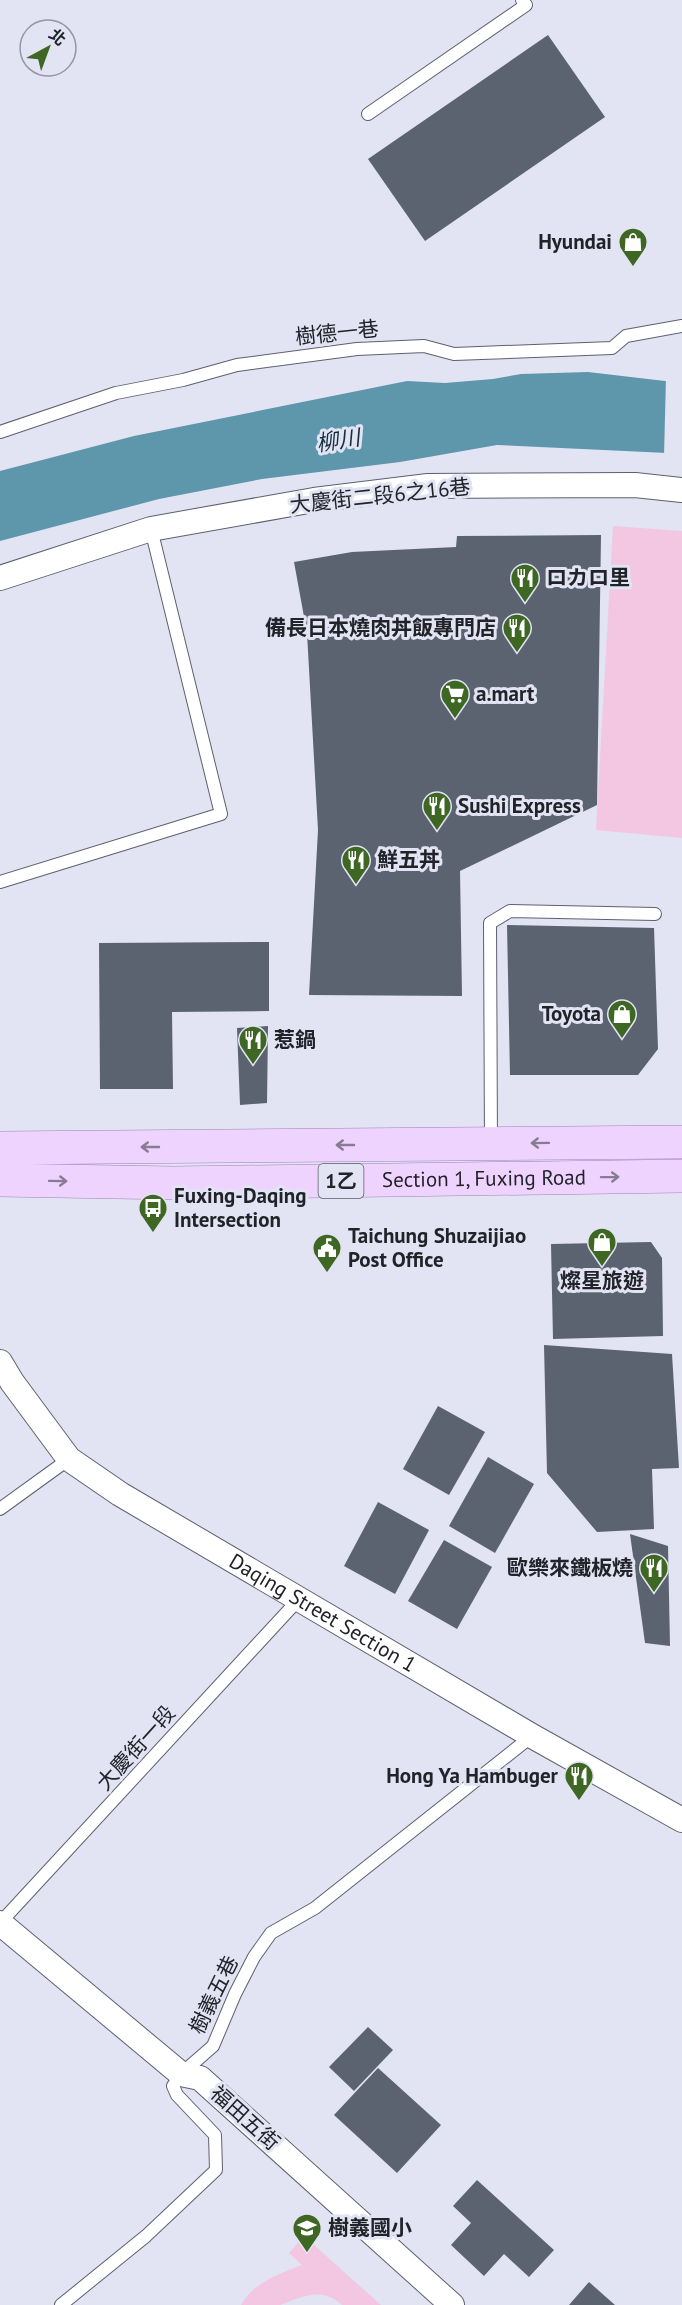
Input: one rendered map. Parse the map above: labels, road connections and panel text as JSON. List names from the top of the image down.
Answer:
{
  "streets": {
    "main road": ["Section 1, Fuxing Road", "1乙"],
    "street": ["大慶街二段6之16巷", "Daqing Street Section 1", "福田五街"],
    "lane": ["樹德一巷", "大慶街一段", "樹義五巷"]
  },
  "crossings": [
    ["Daqing Street Section 1", "大慶街一段"],
    ["Daqing Street Section 1", "樹義五巷"],
    ["大慶街一段", "福田五街"],
    ["樹義五巷", "福田五街"]
  ],
  "water": ["柳川"],
  "places": {
    "shop": ["Hyundai", "Toyota", "燦星旅遊"],
    "restaurant": [
      "ロカロ里",
      "備長日本燒肉丼飯專門店",
      "Sushi Express",
      "鮮五丼",
      "惹鍋",
      "歐樂來鐵板燒",
      "Hong Ya Hambuger"
    ],
    "supermarket": ["a.mart"],
    "bus stop": ["Fuxing-Daqing Intersection"],
    "public building": ["Taichung Shuzaijiao Post Office"],
    "school or university": ["樹義國小"]
  },
  "north": "top right"
}
